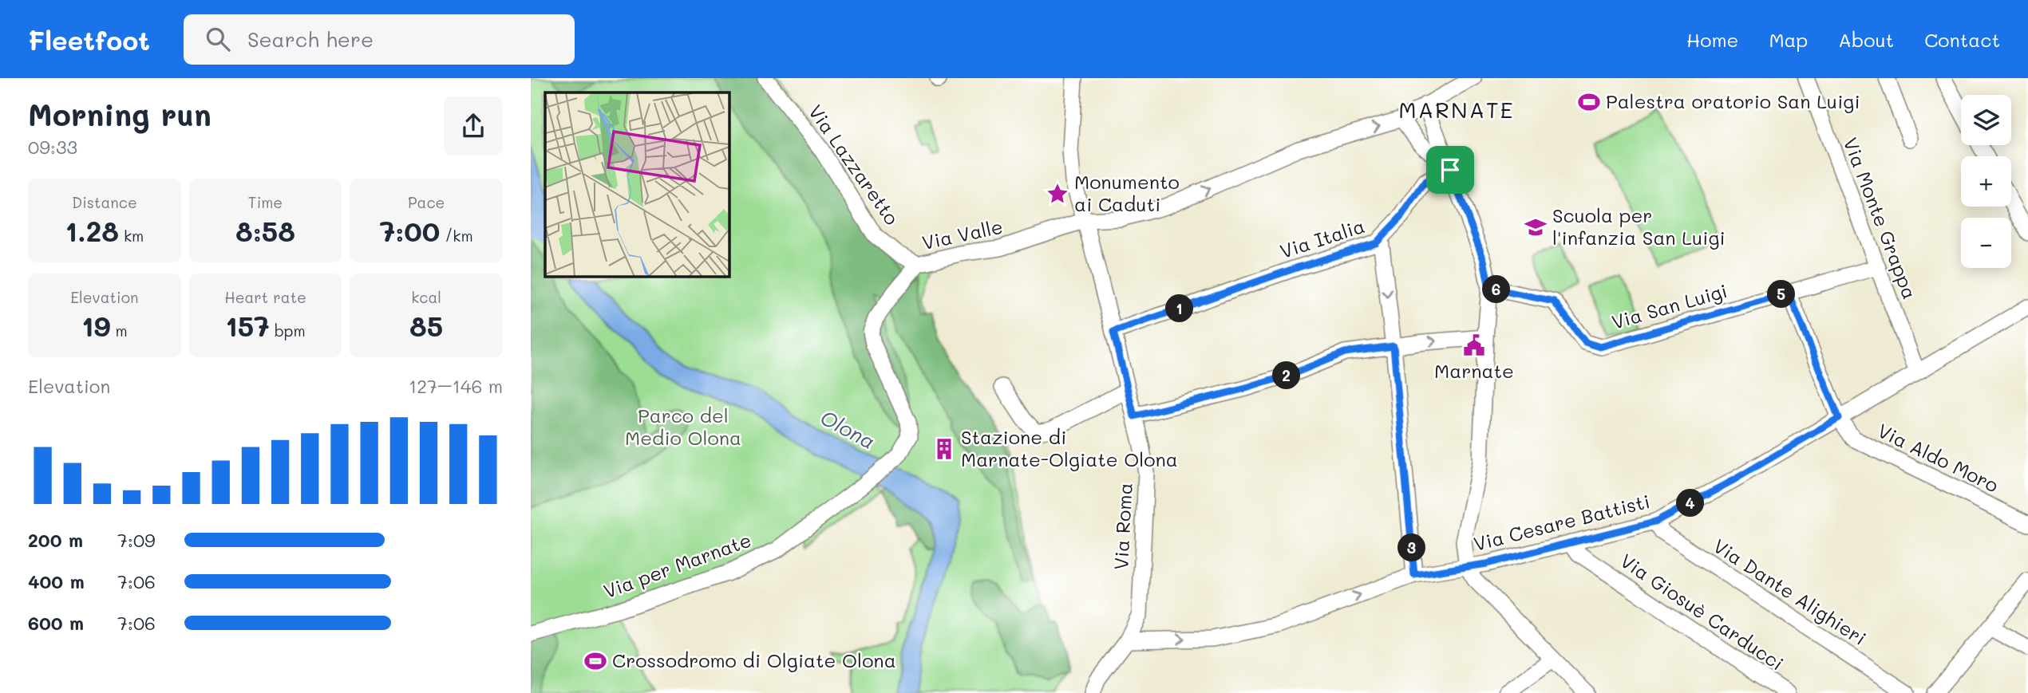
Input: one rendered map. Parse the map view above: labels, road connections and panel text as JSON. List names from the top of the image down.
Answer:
{
  "streets": {
    "street": [
      "Via Lazzaretto",
      "Via Monte Grappa",
      "Via Valle",
      "Via Italia",
      "Via San Luigi",
      "Via Aldo Moro",
      "Via Cesare Battisti",
      "Via Roma",
      "Via per Marnate",
      "Via Dante Alighieri",
      "Via Giosuè Carducci"
    ]
  },
  "crossings": [
    ["Via Lazzaretto", "Via Valle"],
    ["Via Monte Grappa", "Via San Luigi"],
    ["Via Monte Grappa", "Via Cesare Battisti"],
    ["Via Valle", "Via Roma"],
    ["Via Valle", "Via per Marnate"],
    ["Via Italia", "Via Roma"],
    ["Via San Luigi", "Via Aldo Moro"],
    ["Via Aldo Moro", "Via Cesare Battisti"],
    ["Via Cesare Battisti", "Via Roma"],
    ["Via Cesare Battisti", "Via Dante Alighieri"],
    ["Via Cesare Battisti", "Via Giosuè Carducci"]
  ],
  "one_way": ["Via Valle"],
  "districts": ["MARNATE"],
  "water": ["Olona"],
  "parks": ["Parco del Medio Olona"],
  "places": {
    "sports": ["Palestra oratorio San Luigi", "Crossodromo di Olgiate Olona"],
    "place": ["Monumento ai Caduti"],
    "school or university": ["Scuola per l'infanzia San Luigi"],
    "public building": ["Marnate"],
    "building": ["Stazione di Marnate-Olgiate Olona"]
  },
  "page": {
    "header": "Fleetfoot",
    "search": "Search here",
    "nav": [
      "Home",
      "Map",
      "About",
      "Contact"
    ],
    "heading": ["Morning run", "09:33"],
    "map_buttons": ["+", "−"],
    "stats": [
      ["Distance", "1.28 km"],
      ["Time", "8:58"],
      ["Pace", "7:00 /km"],
      ["Elevation", "19 m"],
      ["Heart rate", "157 bpm"],
      ["kcal", "85"]
    ],
    "pins": [
      "6",
      "5",
      "1",
      "2",
      "4",
      "3"
    ],
    "chart": ["Elevation", "127–146 m"],
    "list": [
      {
        "name": "200 m",
        "note": "7:09"
      },
      {
        "name": "400 m",
        "note": "7:06"
      },
      {
        "name": "600 m",
        "note": "7:06"
      }
    ]
  }
}
